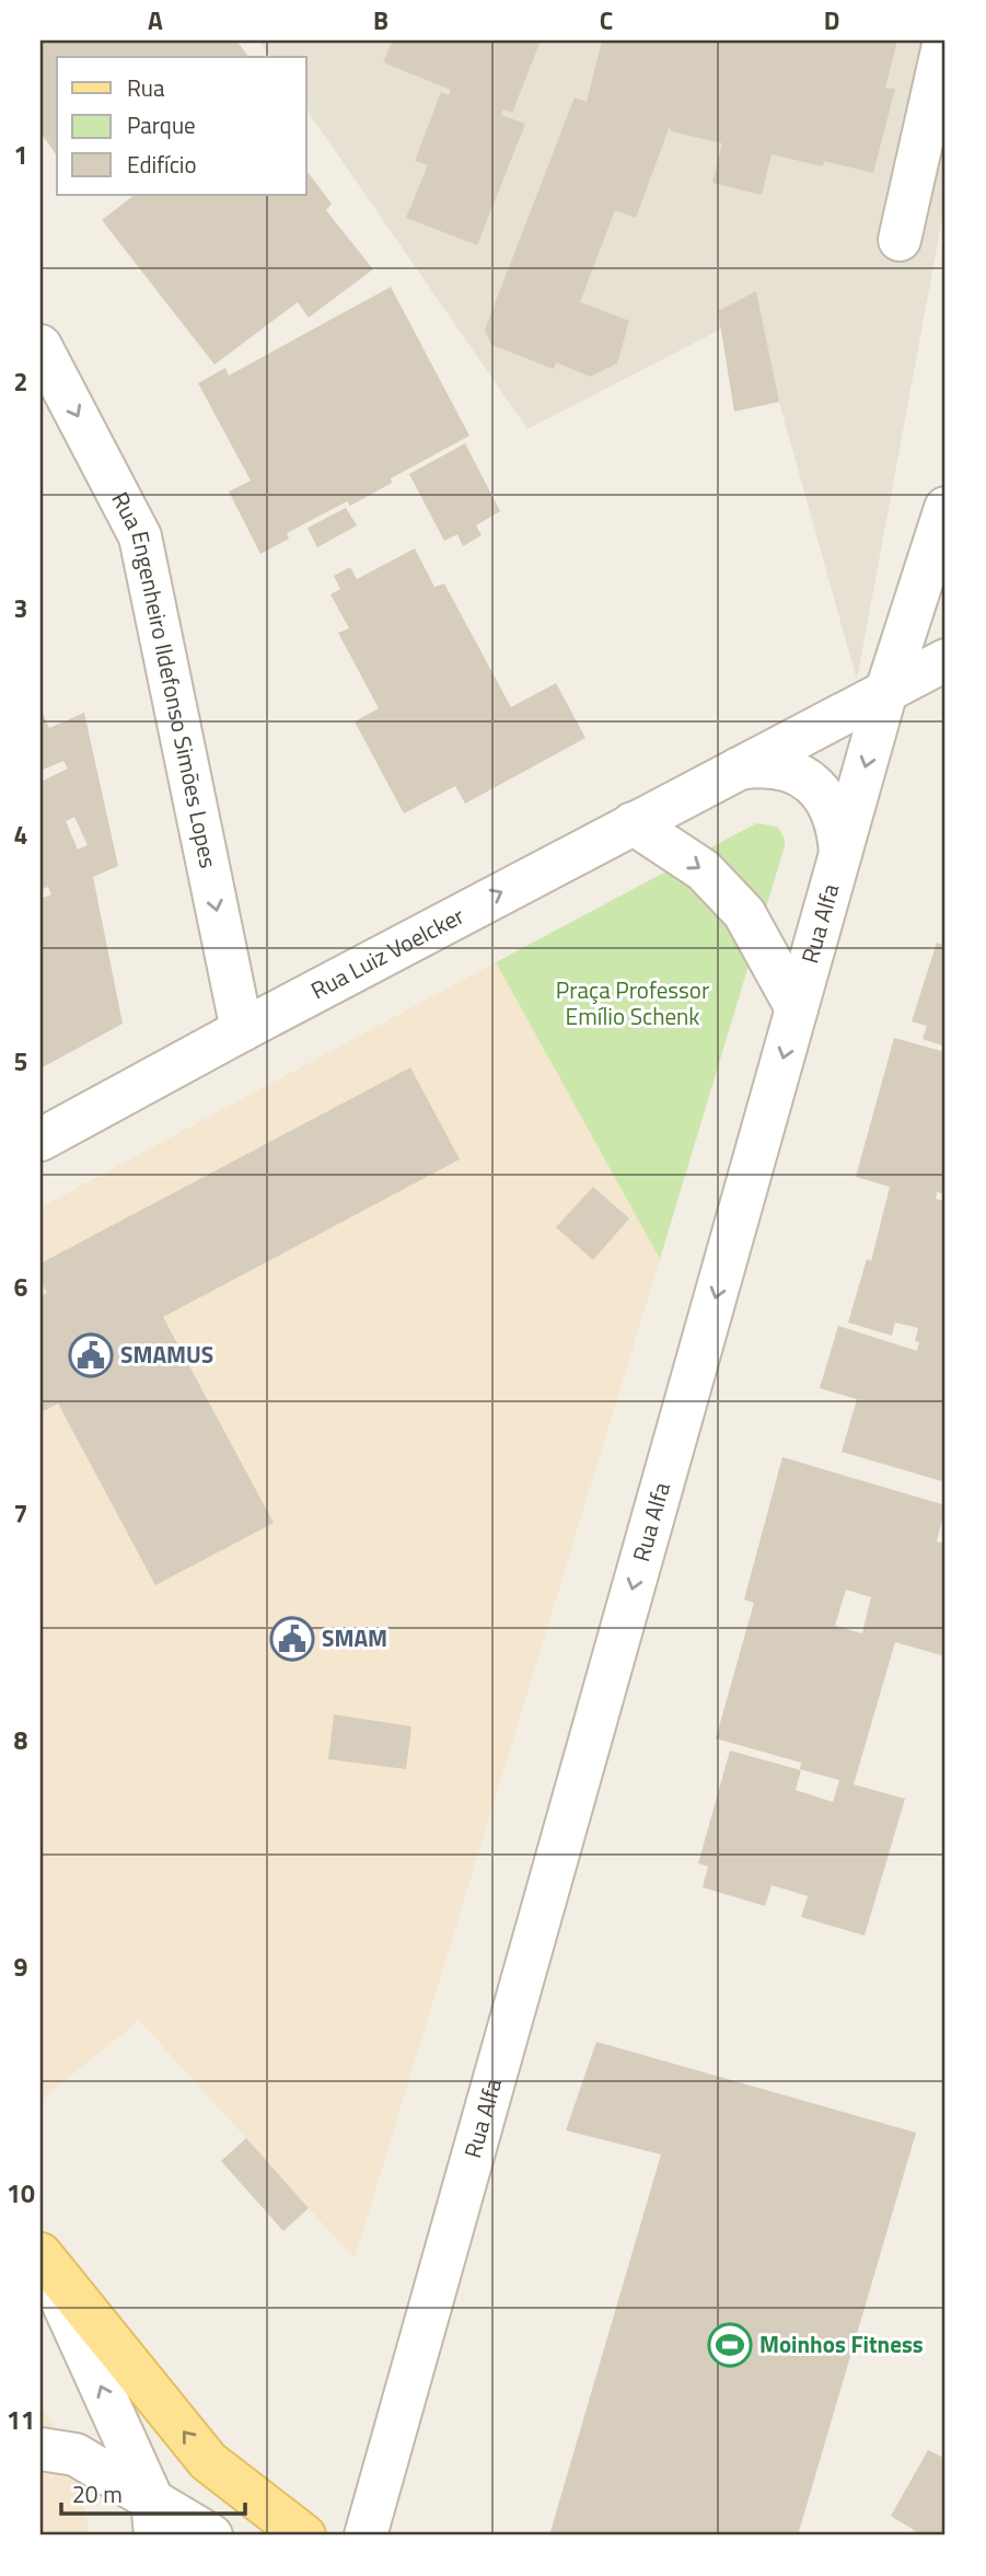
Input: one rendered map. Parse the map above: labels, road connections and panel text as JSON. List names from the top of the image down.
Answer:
{
  "streets": {
    "street": ["Rua Engenheiro Ildefonso Simões Lopes", "Rua Alfa", "Rua Luiz Voelcker"]
  },
  "crossings": [
    ["Rua Engenheiro Ildefonso Simões Lopes", "Rua Luiz Voelcker"],
    ["Rua Alfa", "Rua Luiz Voelcker"]
  ],
  "one_way": ["Rua Engenheiro Ildefonso Simões Lopes", "Rua Alfa", "Rua Luiz Voelcker"],
  "parks": ["Praça Professor Emílio Schenk"],
  "places": {
    "public building": ["SMAMUS", "SMAM"],
    "sports": ["Moinhos Fitness"]
  },
  "legend": ["Rua", "Parque", "Edifício"],
  "scale_bar": "20 m",
  "grid": {
    "columns": [
      "A",
      "B",
      "C",
      "D"
    ],
    "rows": [
      "1",
      "2",
      "3",
      "4",
      "5",
      "6",
      "7",
      "8",
      "9",
      "10",
      "11"
    ]
  }
}
